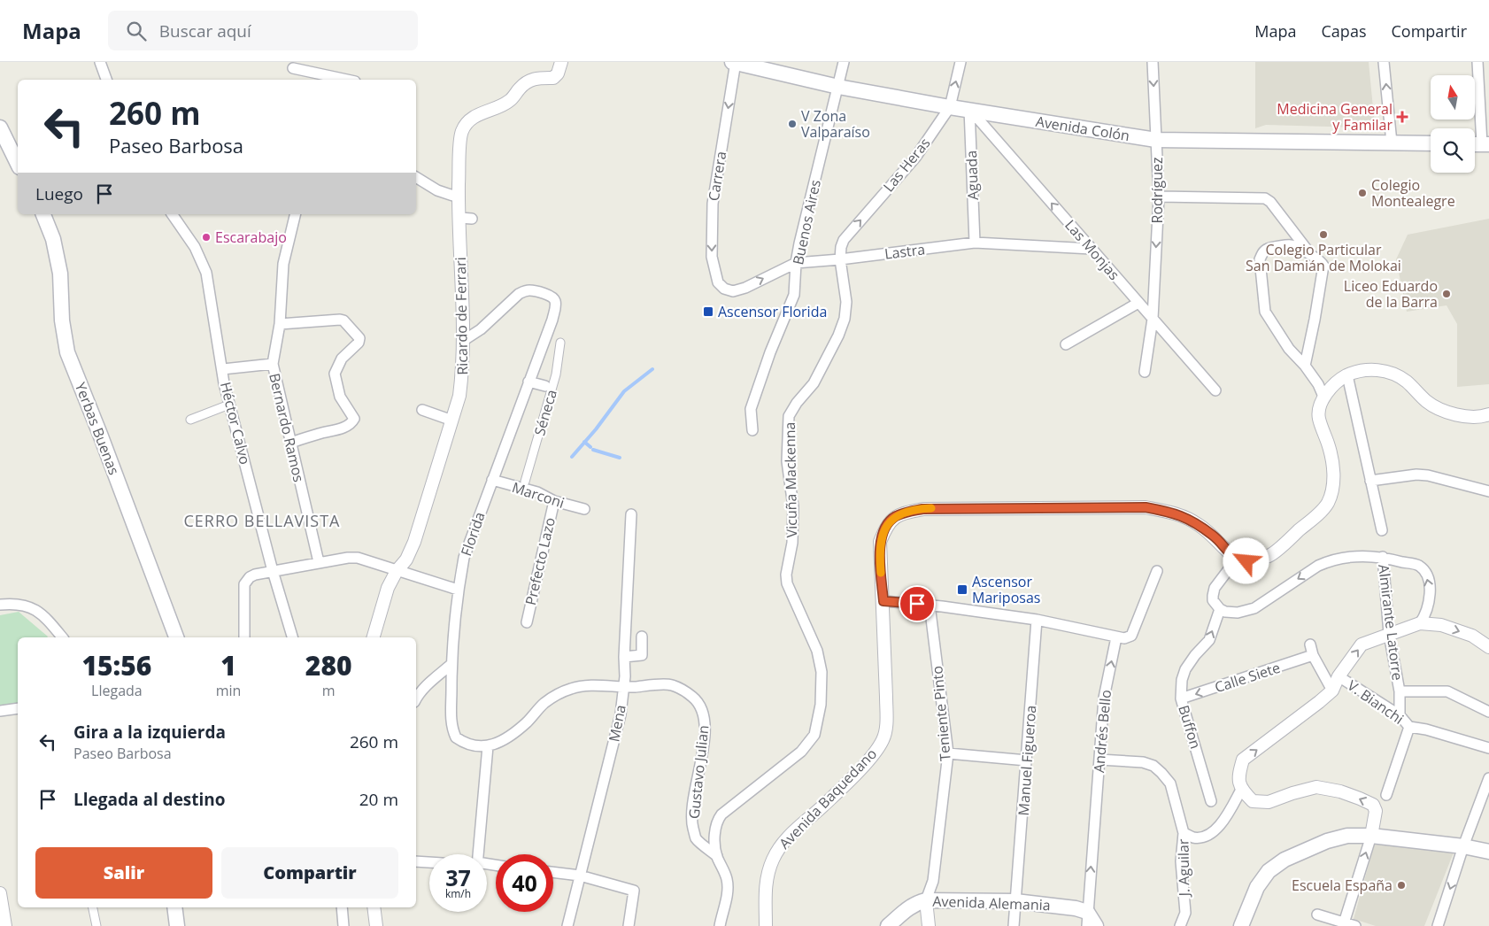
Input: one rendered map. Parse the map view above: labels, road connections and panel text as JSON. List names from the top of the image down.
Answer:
{
  "streets": {
    "main road": ["Avenida Colón", "Yerbas Buenas", "Avenida Alemania"],
    "street": [
      "Las Heras",
      "Aguada",
      "Carrera",
      "Rodríguez",
      "Buenos Aires",
      "Las Monjas",
      "Lastra",
      "Ricardo de Ferrari",
      "Séneca",
      "Héctor Calvo",
      "Bernardo Ramos",
      "Vicuña Mackenna",
      "Marconi",
      "Florida",
      "Prefecto Lazo",
      "Almirante Latorre",
      "Calle Siete",
      "V. Bianchi",
      "Teniente Pinto",
      "Mena",
      "Buffon",
      "Andrés Bello",
      "Manuel Figueroa",
      "Gustavo Julian",
      "Avenida Baquedano",
      "J. Aguilar"
    ]
  },
  "crossings": [
    ["Avenida Colón", "Las Heras"],
    ["Avenida Colón", "Aguada"],
    ["Avenida Colón", "Carrera"],
    ["Avenida Colón", "Rodríguez"],
    ["Avenida Colón", "Buenos Aires"],
    ["Avenida Colón", "Las Monjas"],
    ["Las Heras", "Lastra"],
    ["Las Heras", "Vicuña Mackenna"],
    ["Aguada", "Las Monjas"],
    ["Aguada", "Lastra"],
    ["Carrera", "Lastra"],
    ["Rodríguez", "Las Monjas"],
    ["Buenos Aires", "Lastra"],
    ["Las Monjas", "Lastra"],
    ["Lastra", "Vicuña Mackenna"],
    ["Ricardo de Ferrari", "Florida"],
    ["Vicuña Mackenna", "Gustavo Julian"],
    ["Marconi", "Florida"],
    ["Marconi", "Prefecto Lazo"],
    ["Florida", "Gustavo Julian"],
    ["Almirante Latorre", "V. Bianchi"],
    ["Calle Siete", "Buffon"],
    ["Teniente Pinto", "Avenida Alemania"],
    ["Mena", "Gustavo Julian"],
    ["Andrés Bello", "J. Aguilar"],
    ["Andrés Bello", "Avenida Alemania"],
    ["Manuel Figueroa", "Avenida Alemania"]
  ],
  "one_way": [
    "Las Heras",
    "Carrera",
    "Rodríguez",
    "Las Monjas",
    "Andrés Bello"
  ],
  "districts": ["CERRO BELLAVISTA"],
  "places": {
    "health": ["Medicina General y Familar"],
    "other": [
      "V Zona Valparaíso",
      "Colegio Montealegre",
      "Colegio Particular San Damián de Molokai",
      "Escarabajo",
      "Liceo Eduardo de la Barra",
      "Escuela España"
    ],
    "transit": ["Ascensor Florida", "Ascensor Mariposas"]
  },
  "north": "top",
  "page": {
    "header": "Mapa",
    "search": "Buscar aquí",
    "nav": ["Mapa", "Capas", "Compartir"],
    "turn": ["260 m", "Paseo Barbosa"],
    "then": "Luego",
    "eta": [
      "15:56",
      "Llegada",
      "1",
      "min",
      "280",
      "m"
    ],
    "list": [
      {
        "name": "Gira a la izquierda",
        "note": "Paseo Barbosa",
        "value": "260 m"
      },
      {
        "name": "Llegada al destino",
        "value": "20 m"
      }
    ],
    "buttons": ["Salir", "Compartir"],
    "speed": "37 km/h",
    "limit": "40"
  }
}
